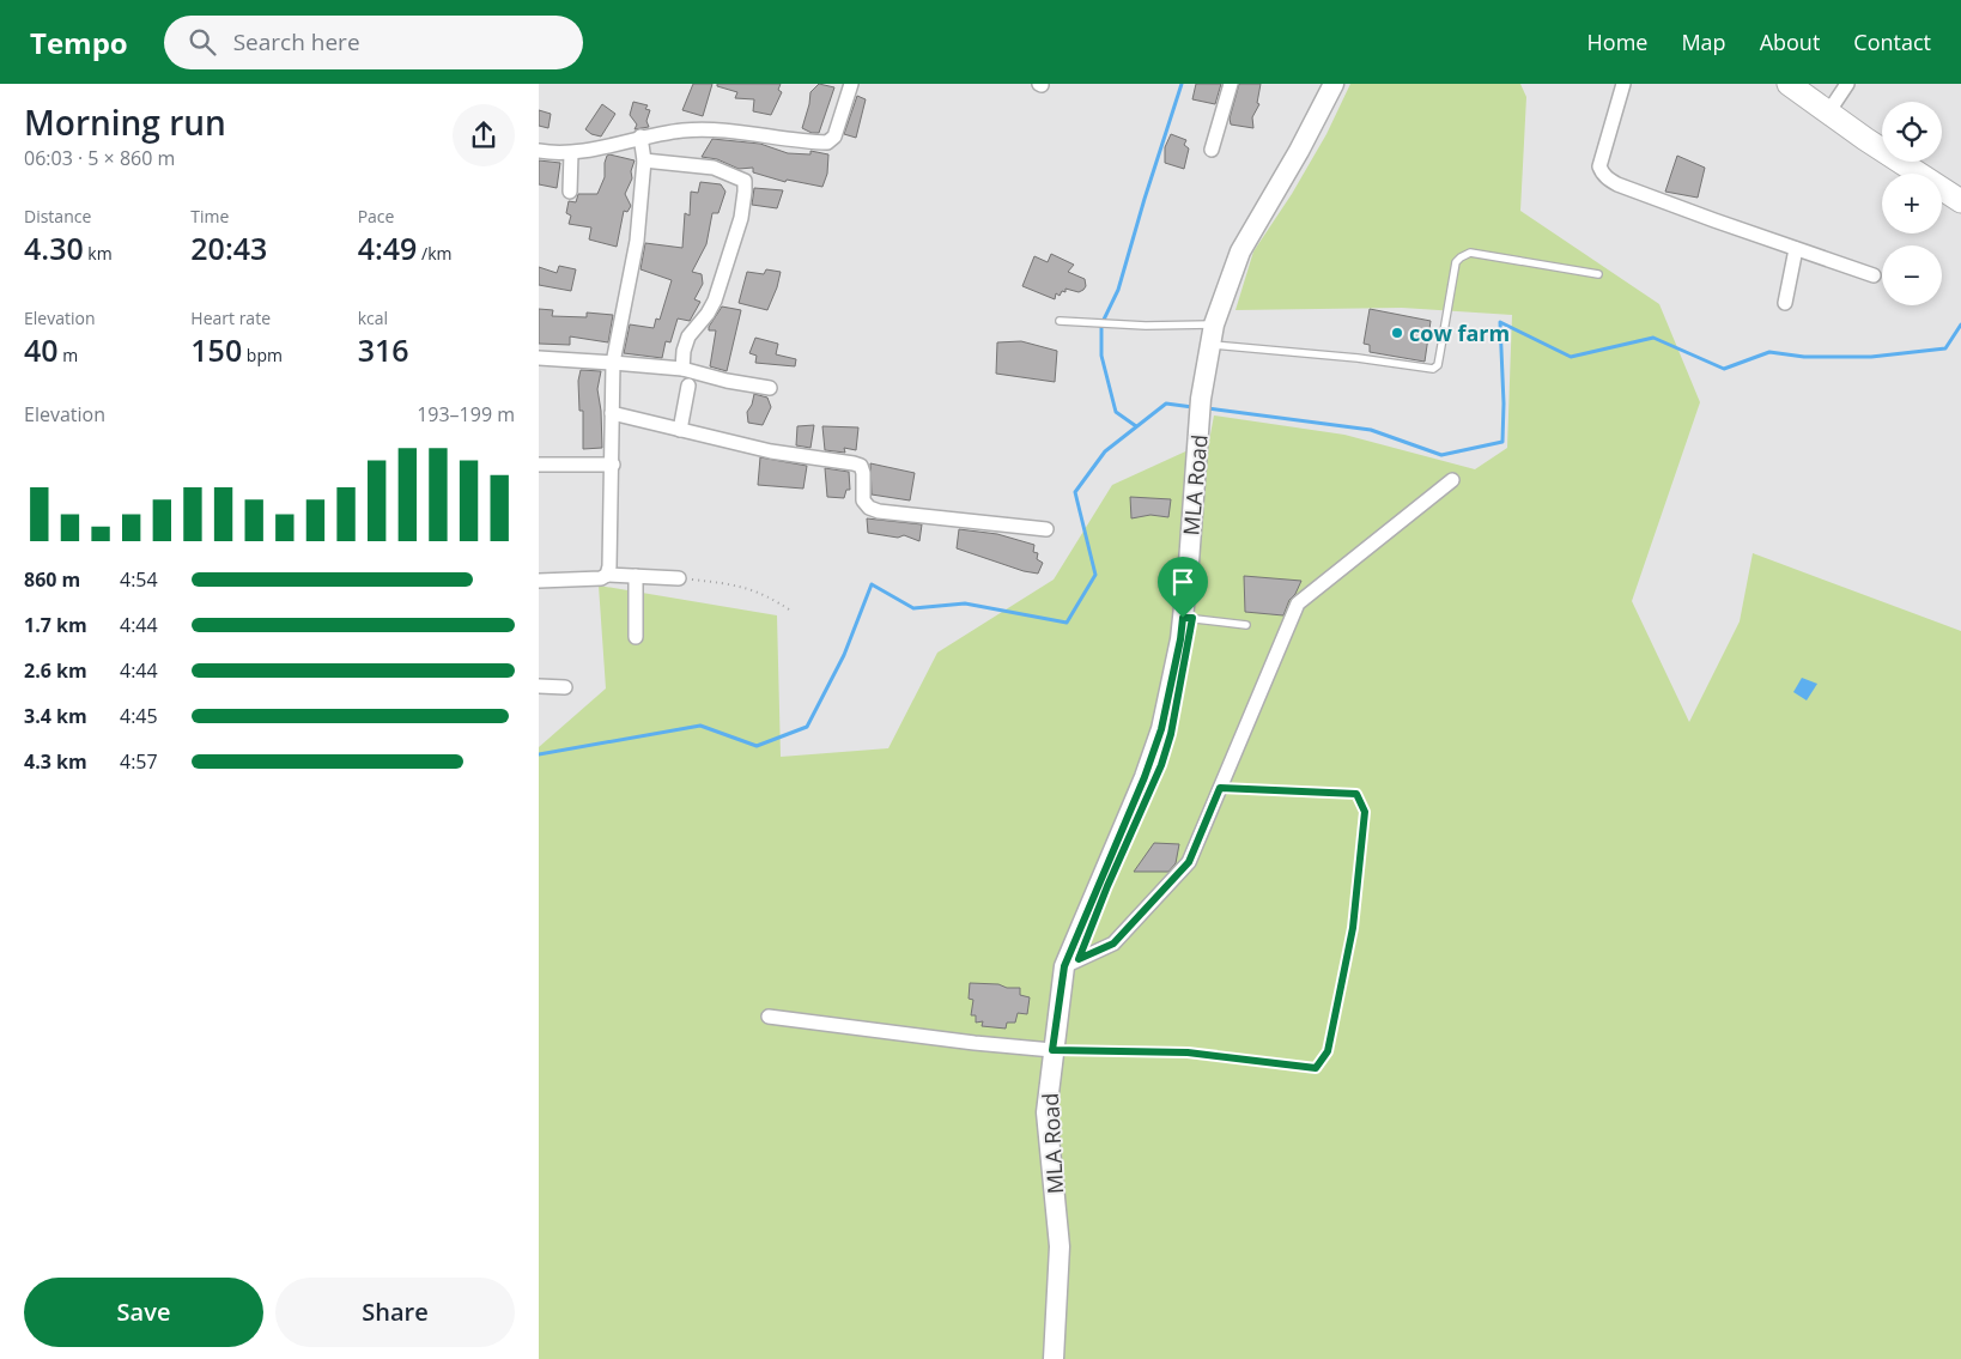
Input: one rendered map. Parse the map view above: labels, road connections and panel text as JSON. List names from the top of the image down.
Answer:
{
  "streets": {
    "street": ["MLA Road"]
  },
  "places": ["cow farm"],
  "page": {
    "header": "Tempo",
    "search": "Search here",
    "nav": [
      "Home",
      "Map",
      "About",
      "Contact"
    ],
    "heading": ["Morning run", "06:03 · 5 × 860 m"],
    "map_buttons": ["+", "−"],
    "stats": [
      ["Distance", "4.30 km"],
      ["Time", "20:43"],
      ["Pace", "4:49 /km"],
      ["Elevation", "40 m"],
      ["Heart rate", "150 bpm"],
      ["kcal", "316"]
    ],
    "chart": ["Elevation", "193–199 m"],
    "list": [
      {
        "name": "860 m",
        "note": "4:54"
      },
      {
        "name": "1.7 km",
        "note": "4:44"
      },
      {
        "name": "2.6 km",
        "note": "4:44"
      },
      {
        "name": "3.4 km",
        "note": "4:45"
      },
      {
        "name": "4.3 km",
        "note": "4:57"
      }
    ],
    "buttons": ["Save", "Share"]
  }
}
